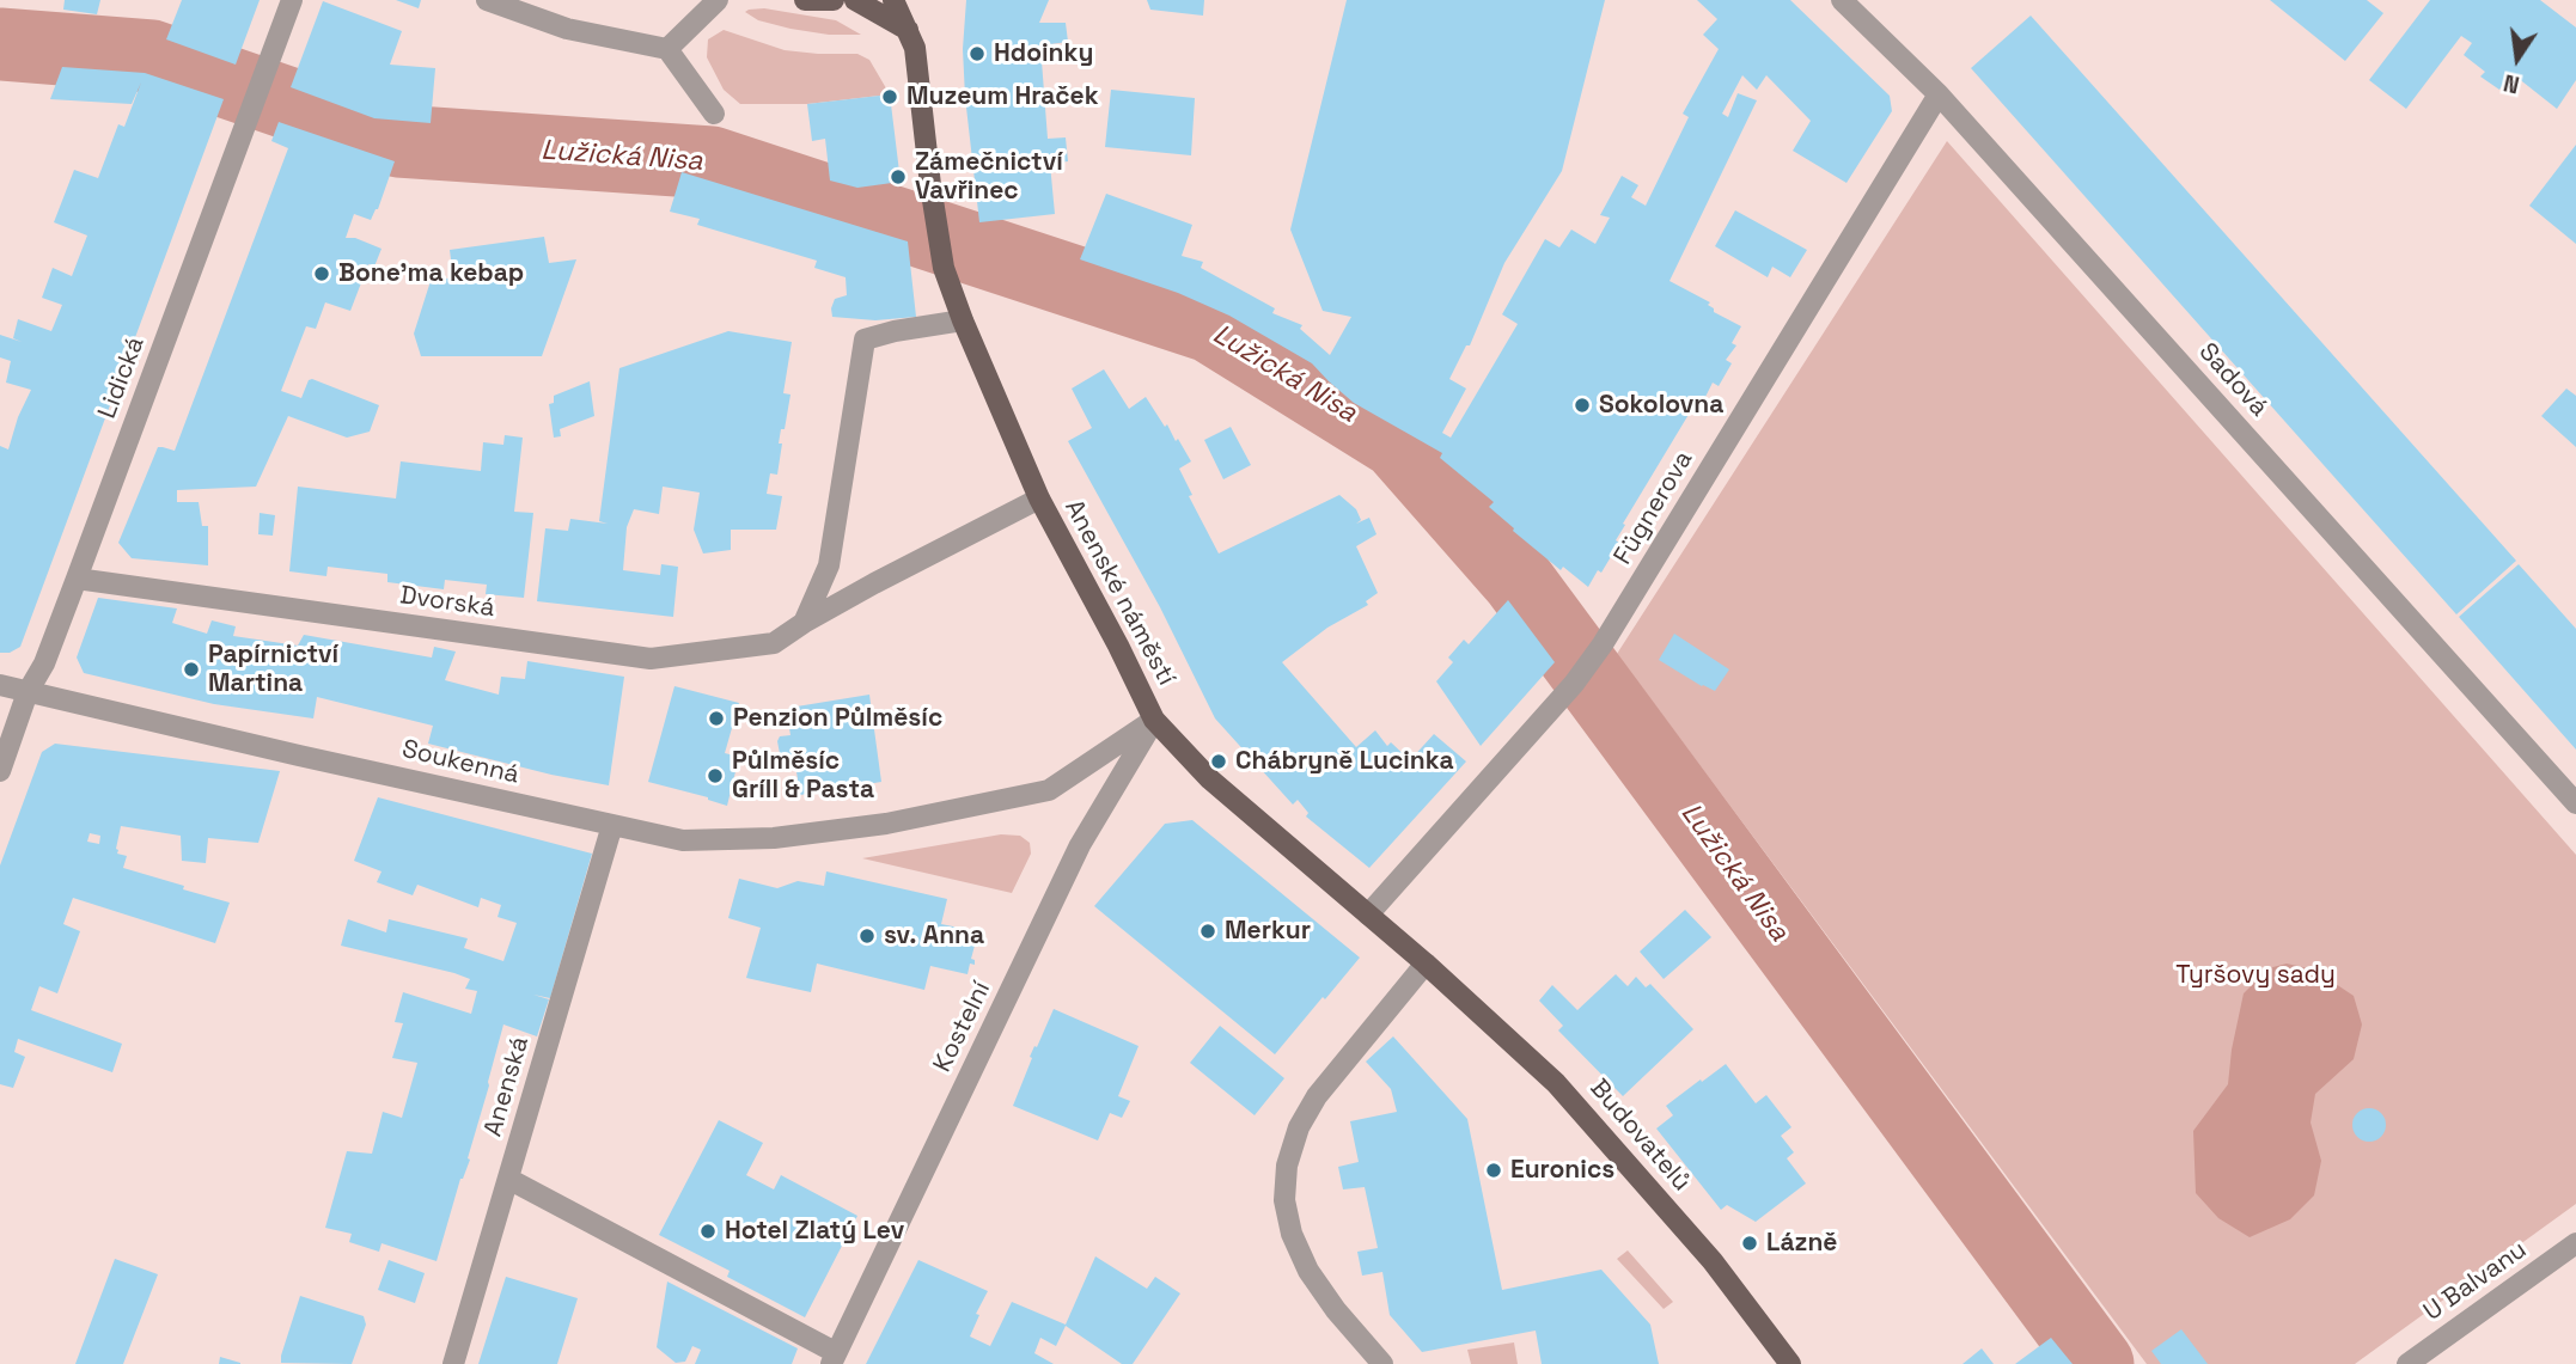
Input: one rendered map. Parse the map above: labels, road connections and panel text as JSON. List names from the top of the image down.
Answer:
{
  "streets": {
    "main road": ["Anenské náměstí", "Budovatelů"],
    "street": [
      "Lidická",
      "Sadová",
      "Fügnerova",
      "Dvorská",
      "Soukenná",
      "Kostelní",
      "Anenská",
      "U Balvanu"
    ]
  },
  "crossings": [
    ["Lidická", "Dvorská"],
    ["Lidická", "Soukenná"],
    ["Sadová", "Fügnerova"],
    ["Fügnerova", "Budovatelů"],
    ["Anenské náměstí", "Dvorská"],
    ["Anenské náměstí", "Soukenná"],
    ["Anenské náměstí", "Kostelní"],
    ["Anenské náměstí", "Budovatelů"],
    ["Soukenná", "Anenská"],
    ["Kostelní", "Budovatelů"]
  ],
  "water": ["Lužická Nisa"],
  "parks": ["Tyršovy sady"],
  "places": [
    "Hdoinky",
    "Muzeum Hraček",
    "Zámečnictví Vavřinec",
    "Bone'ma kebap",
    "Sokolovna",
    "Papírnictví Martina",
    "Penzion Půlměsíc",
    "Chábryně Lucinka",
    "Půlměsíc Gríll & Pasta",
    "Merkur",
    "sv. Anna",
    "Euronics",
    "Hotel Zlatý Lev",
    "Lázně"
  ],
  "north": "bottom"
}
